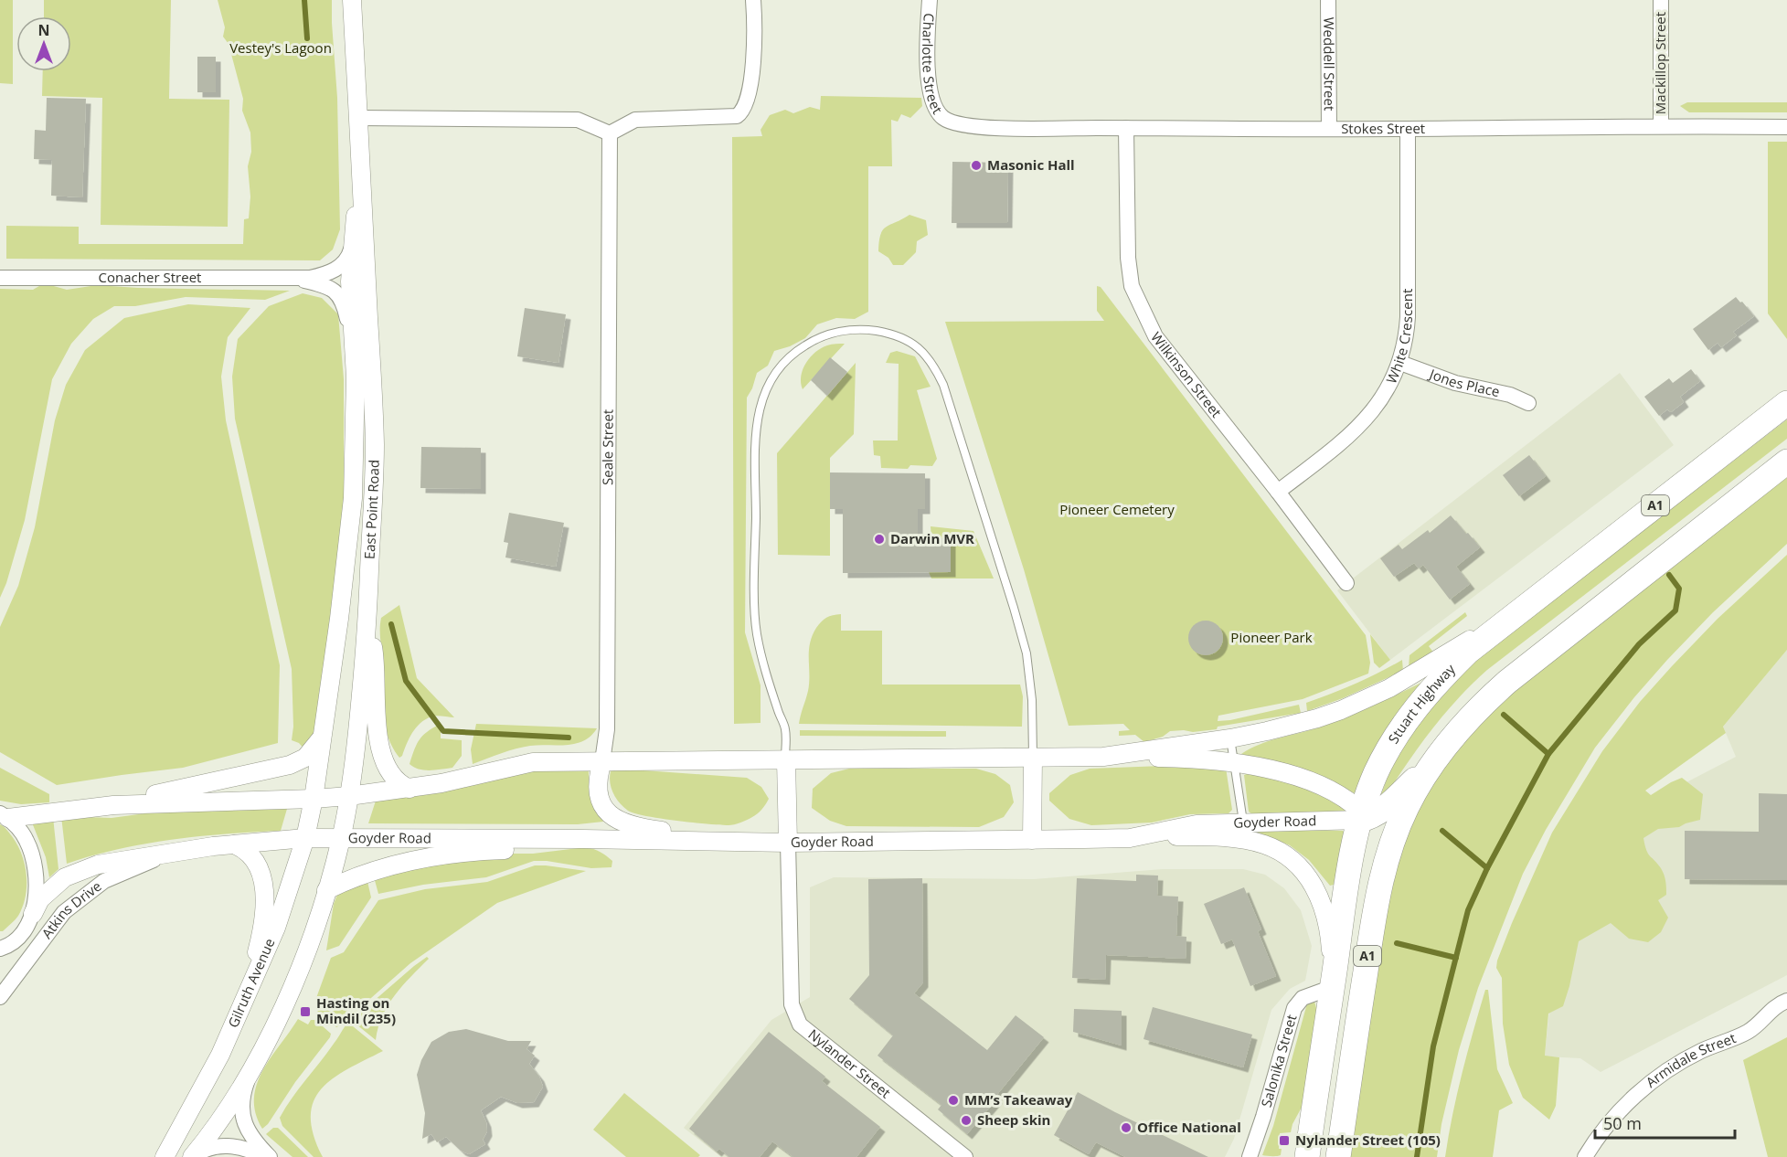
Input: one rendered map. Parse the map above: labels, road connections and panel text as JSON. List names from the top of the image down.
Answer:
{
  "streets": {
    "highway": ["A1", "Stuart Highway"],
    "street": [
      "Charlotte Street",
      "Mackillop Street",
      "Weddell Street",
      "Stokes Street",
      "Conacher Street",
      "White Crescent",
      "Wilkinson Street",
      "Jones Place",
      "Seale Street",
      "East Point Road",
      "Goyder Road",
      "Atkins Drive",
      "Gilruth Avenue",
      "Salonika Street",
      "Armidale Street",
      "Nylander Street"
    ]
  },
  "crossings": [
    ["Charlotte Street", "Stokes Street"],
    ["Mackillop Street", "Stokes Street"],
    ["Weddell Street", "Stokes Street"],
    ["Stokes Street", "White Crescent"],
    ["Stokes Street", "Wilkinson Street"],
    ["Conacher Street", "East Point Road"],
    ["White Crescent", "Wilkinson Street"],
    ["White Crescent", "Jones Place"],
    ["East Point Road", "Goyder Road"],
    ["East Point Road", "Gilruth Avenue"],
    ["Stuart Highway", "Goyder Road"],
    ["Stuart Highway", "Salonika Street"],
    ["Goyder Road", "Atkins Drive"],
    ["Goyder Road", "Gilruth Avenue"],
    ["Goyder Road", "Nylander Street"]
  ],
  "parks": ["Vestey's Lagoon", "Pioneer Cemetery", "Pioneer Park"],
  "places": {
    "other": [
      "Masonic Hall",
      "Darwin MVR",
      "MM’s Takeaway",
      "Sheep skin",
      "Office National"
    ],
    "transit": ["Hasting on Mindil (235)", "Nylander Street (105)"]
  },
  "scale_bar": "50 m",
  "north": "top"
}
